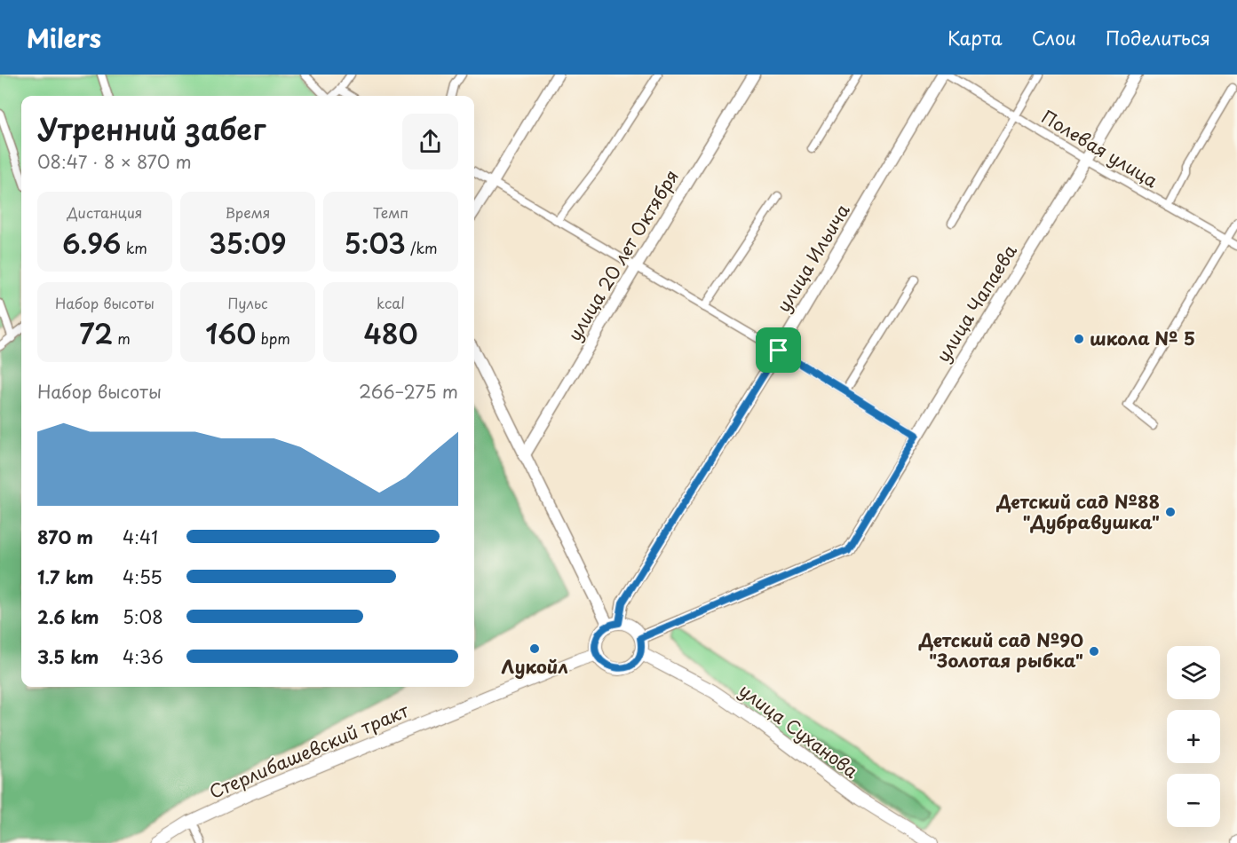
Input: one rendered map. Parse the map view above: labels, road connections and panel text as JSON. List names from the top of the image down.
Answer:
{
  "streets": {
    "main road": [
      "улица 20 лет Октября",
      "улица Ильича",
      "улица Чапаева",
      "улица Суханова",
      "Стерлибашевский тракт"
    ],
    "street": ["Полевая улица"]
  },
  "crossings": [
    ["Полевая улица", "улица Чапаева"],
    ["улица Ильича", "улица Чапаева"],
    ["улица Ильича", "улица Суханова"],
    ["улица Ильича", "Стерлибашевский тракт"],
    ["улица Чапаева", "улица Суханова"],
    ["улица Чапаева", "Стерлибашевский тракт"],
    ["улица Суханова", "Стерлибашевский тракт"]
  ],
  "places": [
    "школа № 5",
    "Детский сад №88 \"Дубравушка\"",
    "Лукойл",
    "Детский сад №90 \"Золотая рыбка\""
  ],
  "page": {
    "header": "Milers",
    "nav": ["Карта", "Слои", "Поделиться"],
    "heading": ["Утренний забег", "08:47 · 8 × 870 m"],
    "stats": [
      ["Дистанция", "6.96 km"],
      ["Время", "35:09"],
      ["Темп", "5:03 /km"],
      ["Набор высоты", "72 m"],
      ["Пульс", "160 bpm"],
      ["kcal", "480"]
    ],
    "chart": ["Набор высоты", "266–275 m"],
    "list": [
      {
        "name": "870 m",
        "note": "4:41"
      },
      {
        "name": "1.7 km",
        "note": "4:55"
      },
      {
        "name": "2.6 km",
        "note": "5:08"
      },
      {
        "name": "3.5 km",
        "note": "4:36"
      }
    ],
    "map_buttons": ["+", "−"]
  }
}
